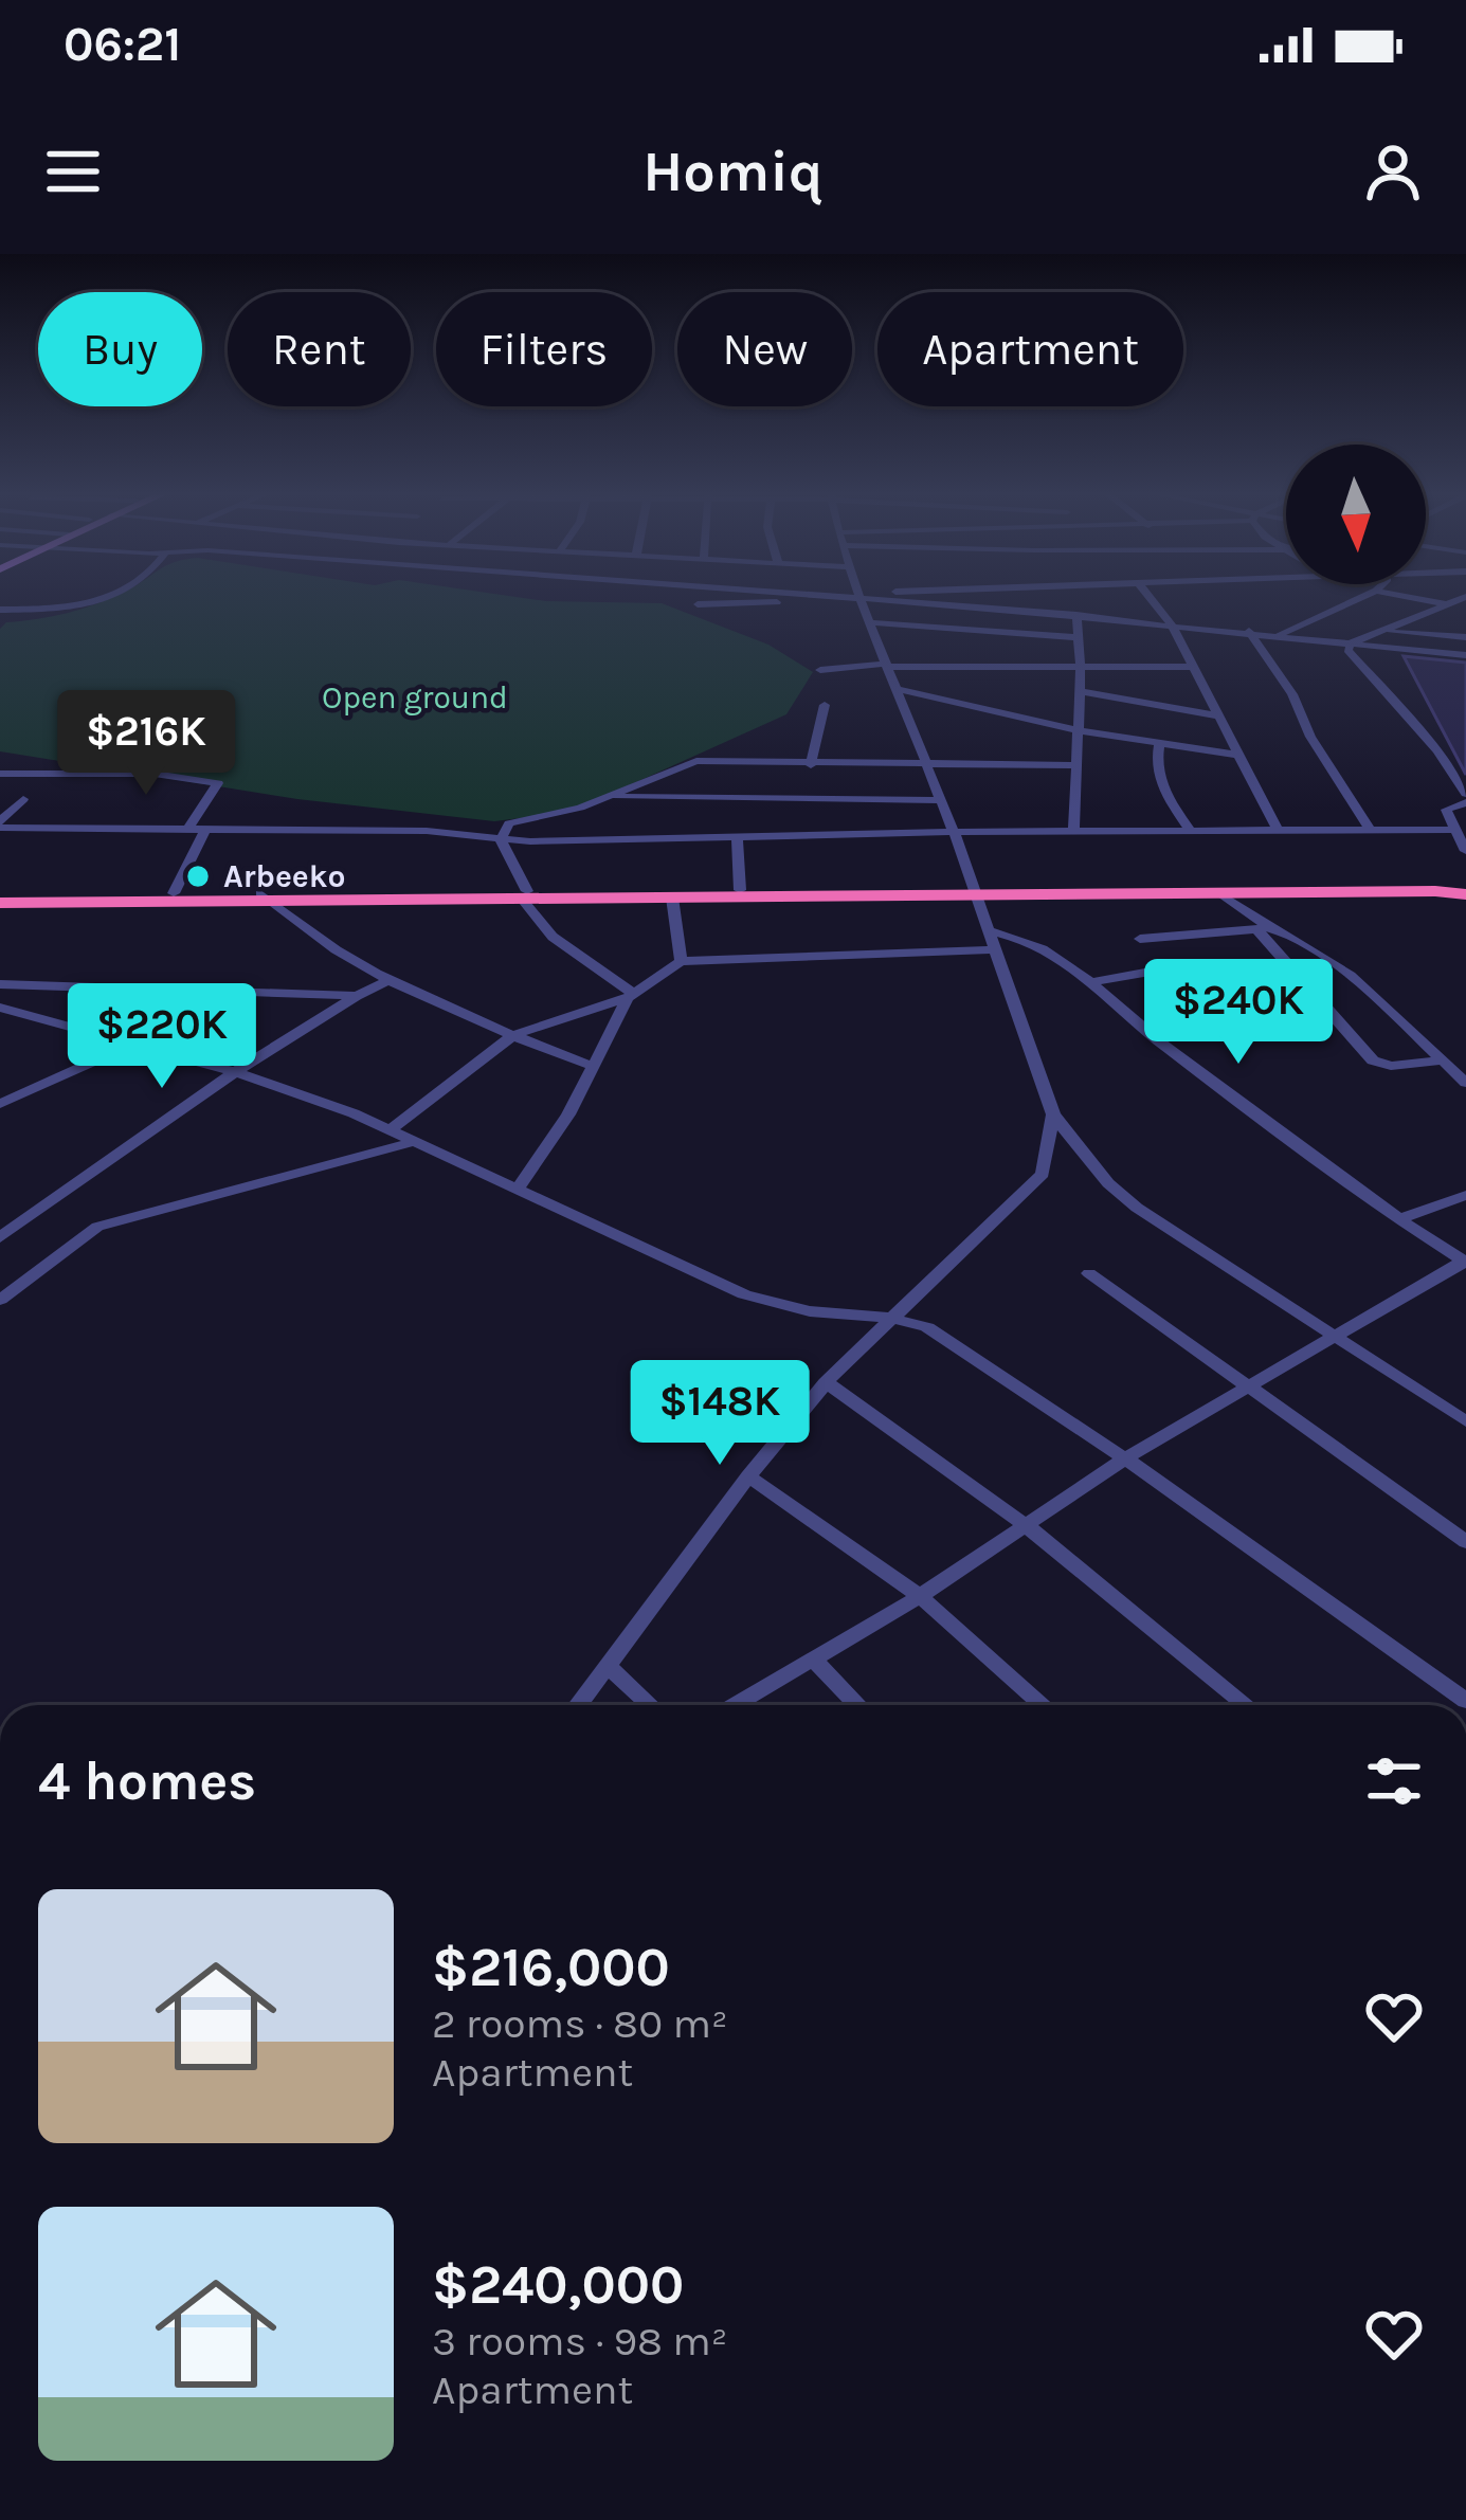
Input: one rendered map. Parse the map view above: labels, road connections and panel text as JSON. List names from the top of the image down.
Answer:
{
  "parks": ["Open ground"],
  "places": ["Arbeeko"],
  "north": "bottom",
  "page": {
    "status": "06:21",
    "header": "Homiq",
    "chip": [
      "Buy",
      "Rent",
      "Filters",
      "New",
      "Apartment"
    ],
    "price": [
      "$216K",
      "$240K",
      "$220K",
      "$148K"
    ],
    "heading": "4 homes",
    "list": [
      {
        "name": "$216,000",
        "note": "2 rooms · 80 m² · Apartment"
      },
      {
        "name": "$240,000",
        "note": "3 rooms · 98 m² · Apartment"
      }
    ]
  }
}
